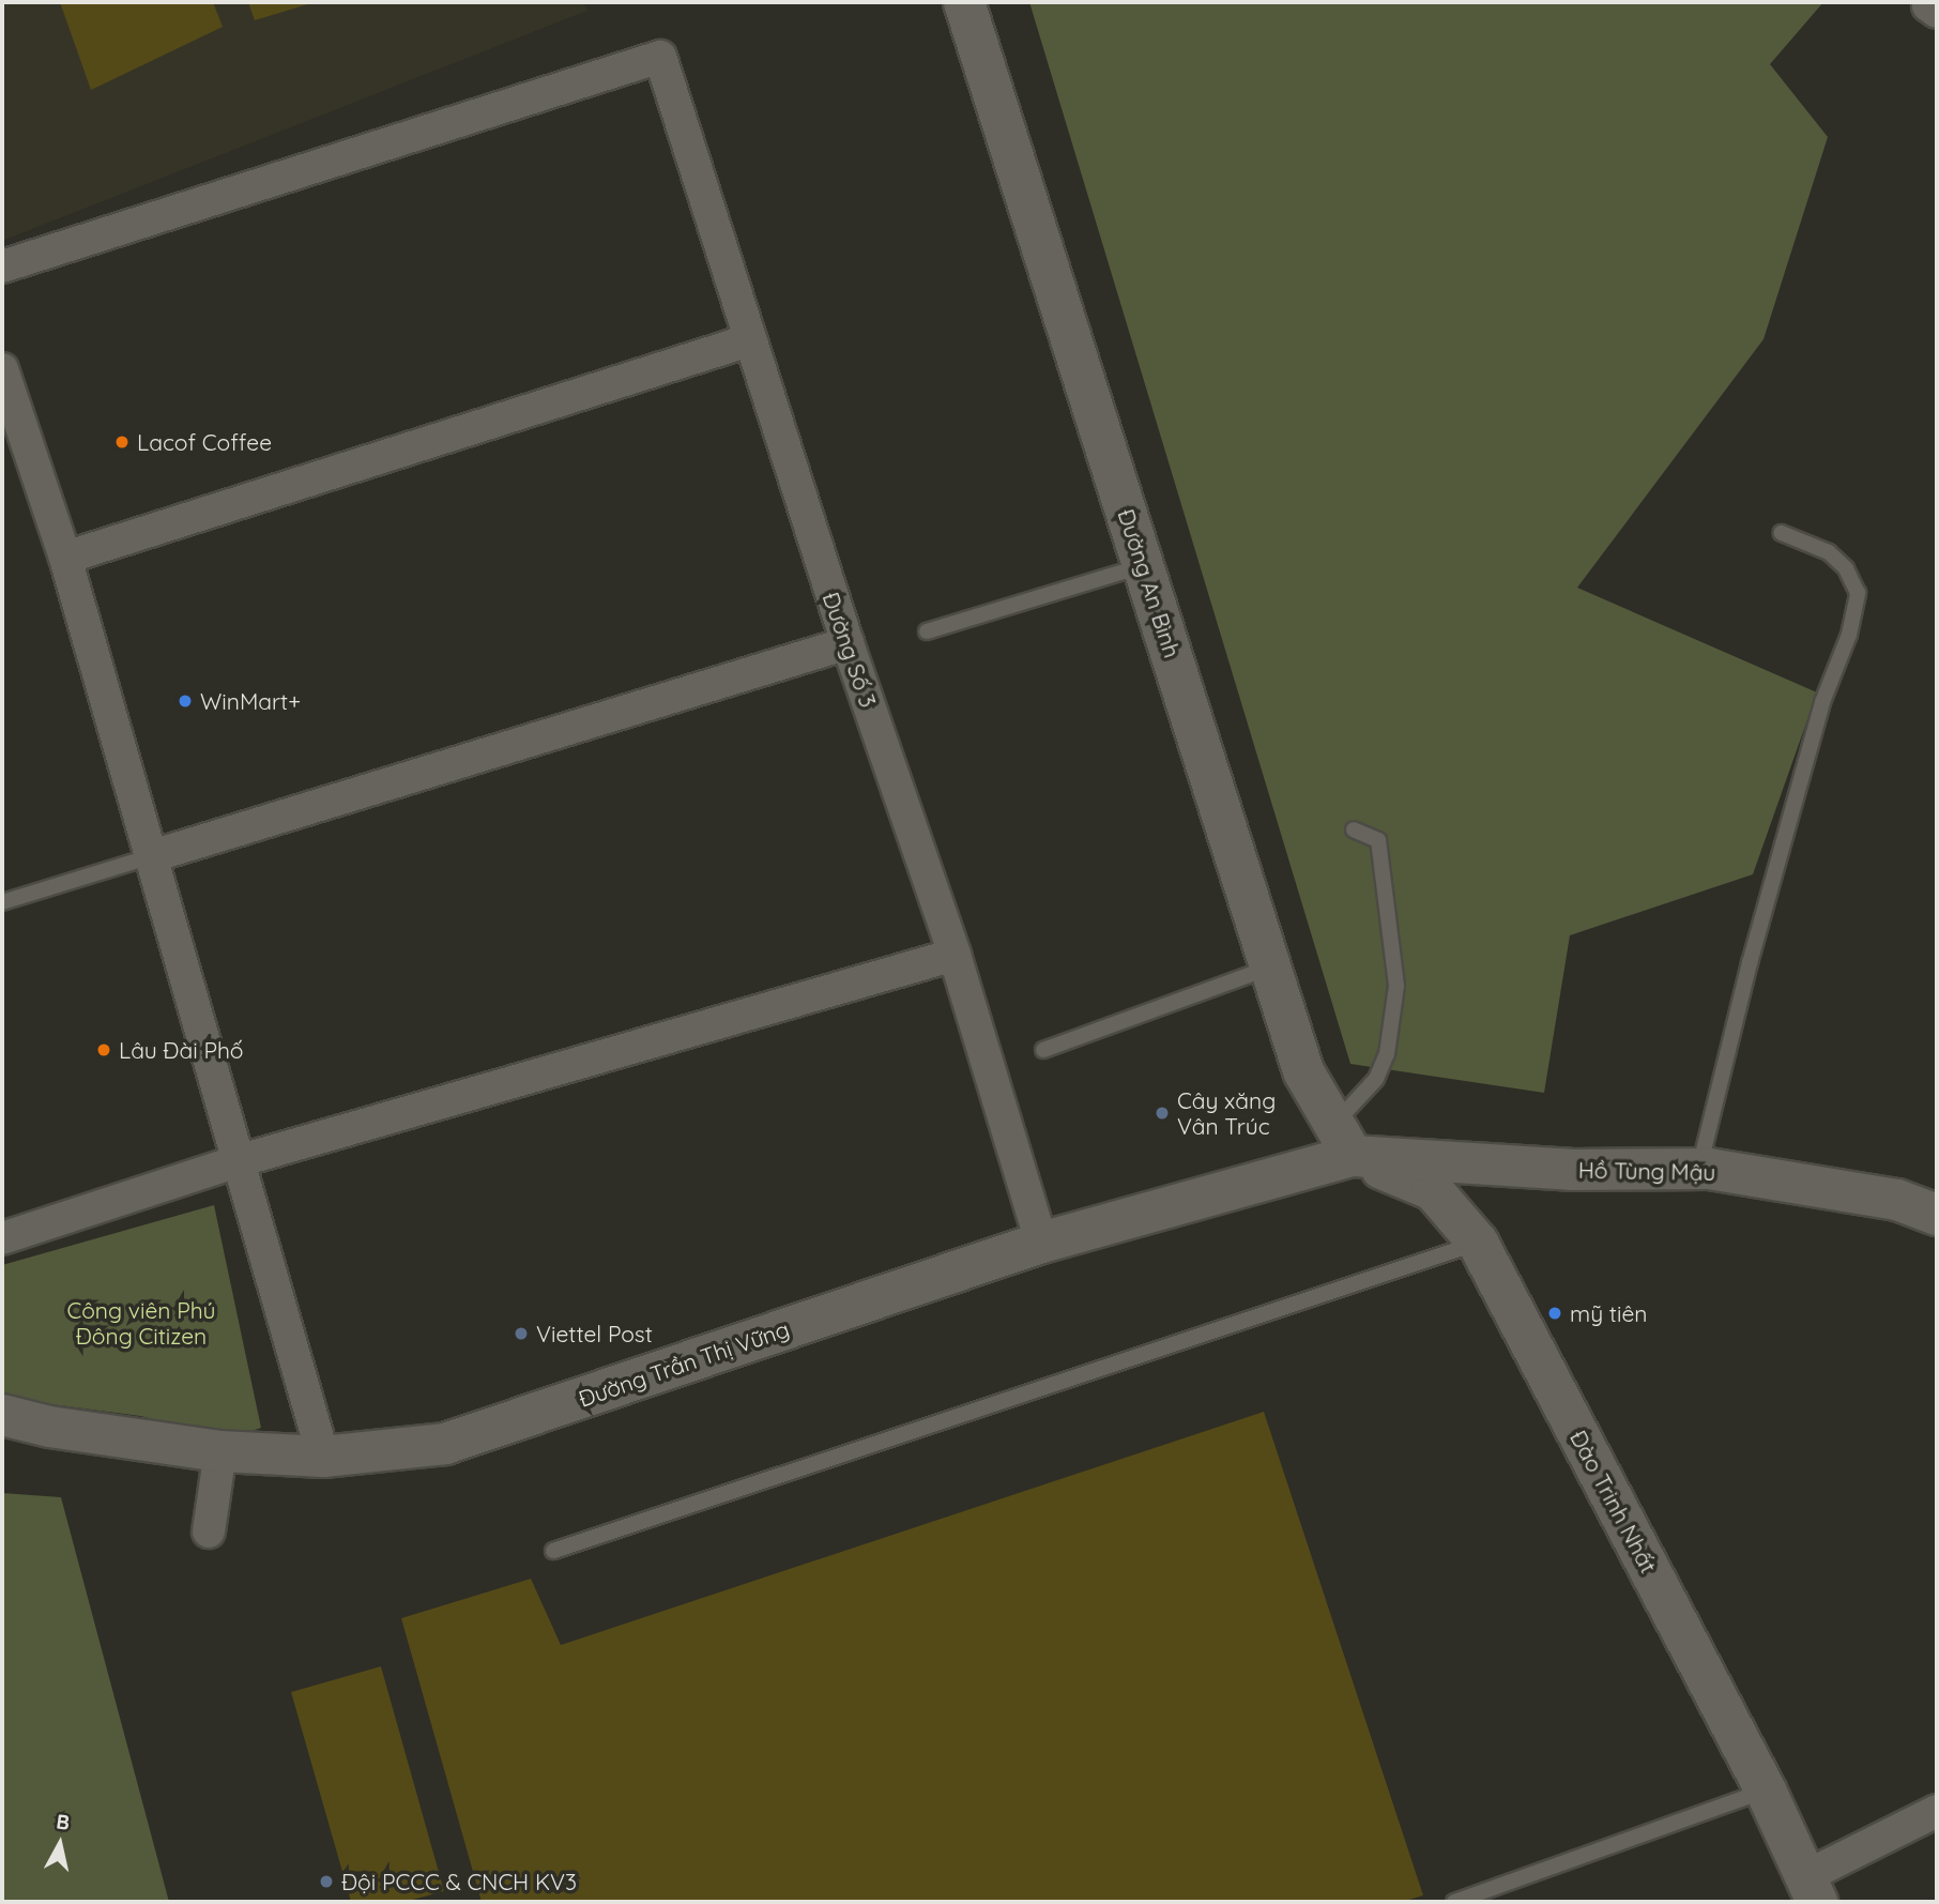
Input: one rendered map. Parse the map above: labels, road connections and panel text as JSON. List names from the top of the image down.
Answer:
{
  "streets": {
    "street": [
      "Đường An Bình",
      "Đường Số 3",
      "Hồ Tùng Mậu",
      "Đường Trần Thị Vững",
      "Đào Trinh Nhất"
    ]
  },
  "crossings": [
    ["Đường An Bình", "Hồ Tùng Mậu"],
    ["Đường An Bình", "Đường Trần Thị Vững"],
    ["Đường An Bình", "Đào Trinh Nhất"],
    ["Đường Số 3", "Đường Trần Thị Vững"],
    ["Hồ Tùng Mậu", "Đường Trần Thị Vững"],
    ["Hồ Tùng Mậu", "Đào Trinh Nhất"],
    ["Đường Trần Thị Vững", "Đào Trinh Nhất"]
  ],
  "parks": ["Công viên Phú Đông Citizen"],
  "places": [
    "Lacof Coffee",
    "WinMart+",
    "Lâu Đài Phố",
    "Cây xăng Vân Trúc",
    "mỹ tiên",
    "Viettel Post",
    "Đội PCCC & CNCH KV3"
  ],
  "north": "top"
}
